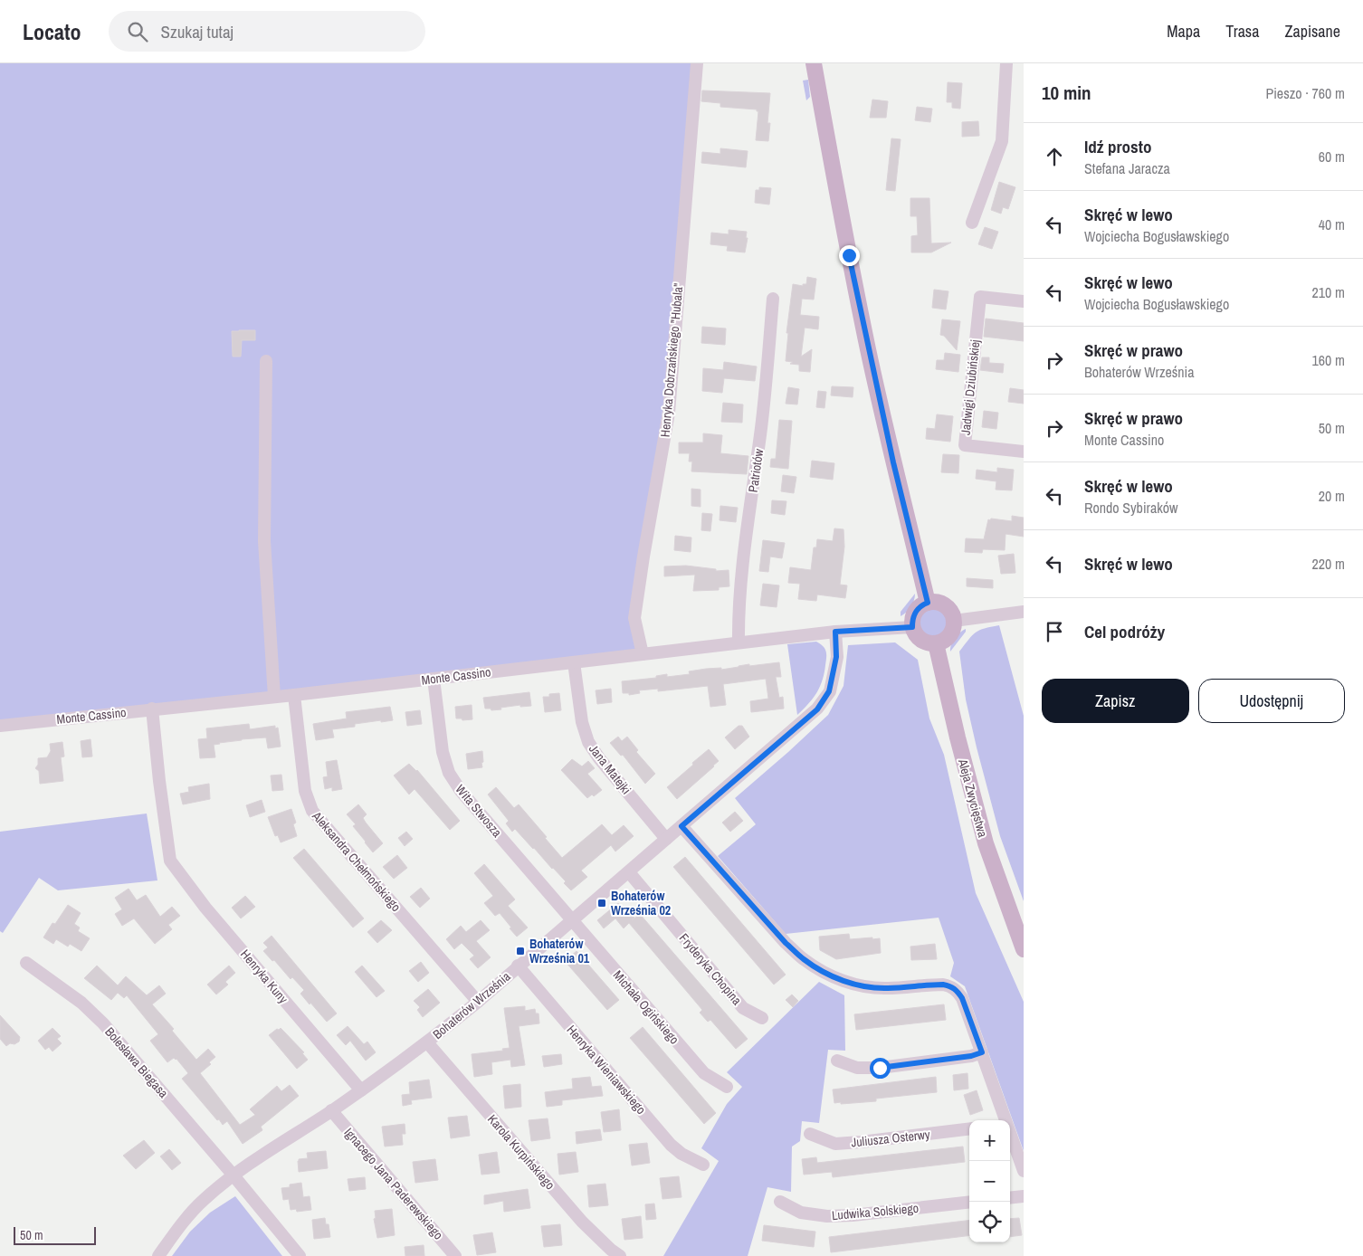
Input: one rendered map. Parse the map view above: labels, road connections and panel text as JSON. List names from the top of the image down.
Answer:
{
  "streets": {
    "main road": ["Aleja Zwycięstwa"],
    "street": [
      "Henryka Dobrzańskiego \"Hubala\"",
      "Jadwigi Dziubińskiej",
      "Patriotów",
      "Monte Cassino",
      "Jana Matejki",
      "Wita Stwosza",
      "Aleksandra Chełmońskiego",
      "Fryderyka Chopina",
      "Henryka Kuny",
      "Bohaterów Września",
      "Michała Ogińskiego",
      "Bolesława Biegasa",
      "Henryka Wieniawskiego",
      "Juliusza Osterwy",
      "Karola Kurpińskiego",
      "Ignacego Jana Paderewskiego",
      "Ludwika Solskiego"
    ]
  },
  "crossings": [
    ["Henryka Dobrzańskiego \"Hubala\"", "Monte Cassino"],
    ["Patriotów", "Monte Cassino"],
    ["Monte Cassino", "Jana Matejki"],
    ["Monte Cassino", "Aleja Zwycięstwa"],
    ["Monte Cassino", "Wita Stwosza"],
    ["Monte Cassino", "Aleksandra Chełmońskiego"],
    ["Monte Cassino", "Henryka Kuny"],
    ["Monte Cassino", "Bohaterów Września"],
    ["Jana Matejki", "Bohaterów Września"],
    ["Wita Stwosza", "Bohaterów Września"],
    ["Wita Stwosza", "Michała Ogińskiego"],
    ["Aleksandra Chełmońskiego", "Bohaterów Września"],
    ["Fryderyka Chopina", "Bohaterów Września"],
    ["Henryka Kuny", "Bohaterów Września"],
    ["Bohaterów Września", "Michała Ogińskiego"],
    ["Bohaterów Września", "Bolesława Biegasa"],
    ["Bohaterów Września", "Henryka Wieniawskiego"],
    ["Bohaterów Września", "Karola Kurpińskiego"],
    ["Bohaterów Września", "Ignacego Jana Paderewskiego"]
  ],
  "places": {
    "transit": ["Bohaterów Września 02", "Bohaterów Września 01"]
  },
  "scale_bar": "50 m",
  "page": {
    "header": "Locato",
    "search": "Szukaj tutaj",
    "nav": ["Mapa", "Trasa", "Zapisane"],
    "heading": ["10 min", "Pieszo · 760 m"],
    "list": [
      ["Idź prosto", "Stefana Jaracza", "60 m"],
      ["Skręć w lewo", "Wojciecha Bogusławskiego", "40 m"],
      ["Skręć w lewo", "Wojciecha Bogusławskiego", "210 m"],
      ["Skręć w prawo", "Bohaterów Września", "160 m"],
      ["Skręć w prawo", "Monte Cassino", "50 m"],
      ["Skręć w lewo", "Rondo Sybiraków", "20 m"],
      ["Skręć w lewo", "220 m"],
      "Cel podróży"
    ],
    "buttons": ["Zapisz", "Udostępnij"],
    "map_buttons": ["+", "−"],
    "scale": "50 m"
  }
}
